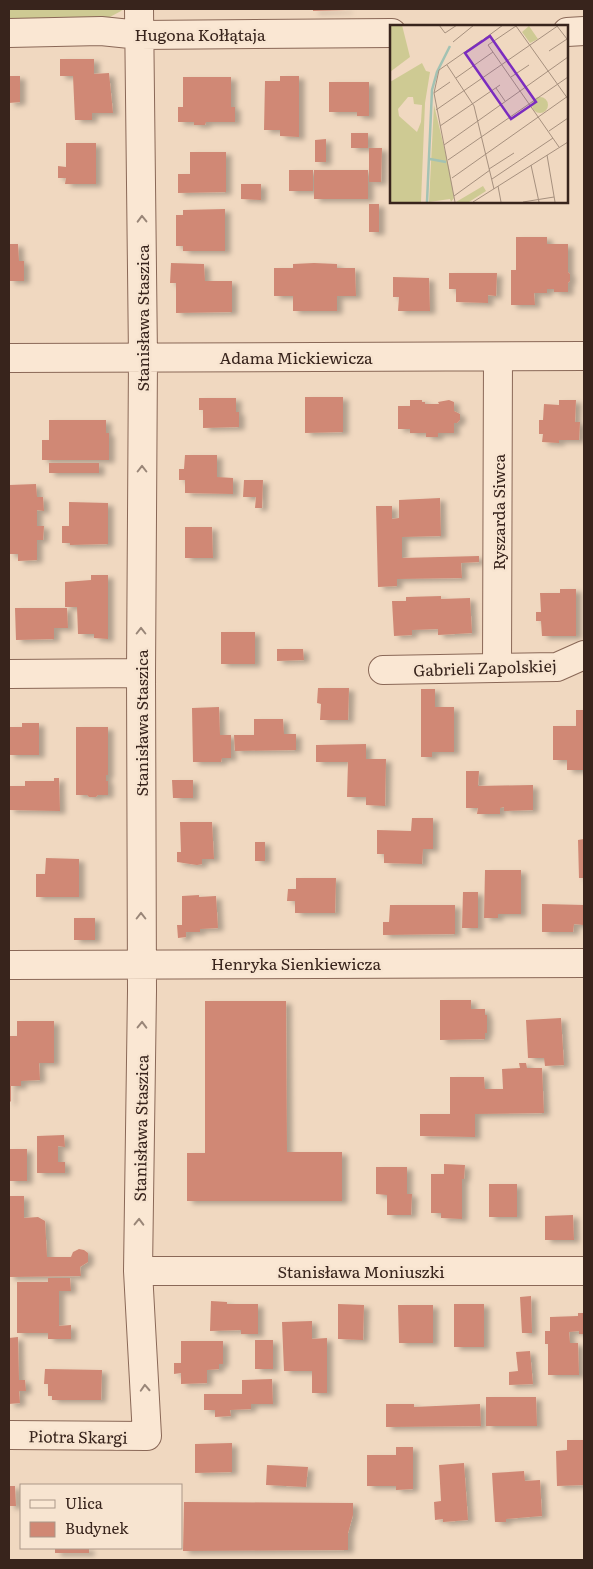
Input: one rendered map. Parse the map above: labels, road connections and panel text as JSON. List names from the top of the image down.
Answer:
{
  "streets": {
    "street": [
      "Hugona Kołłątaja",
      "Stanisława Staszica",
      "Adama Mickiewicza",
      "Ryszarda Siwca",
      "Gabrieli Zapolskiej",
      "Henryka Sienkiewicza",
      "Stanisława Moniuszki",
      "Piotra Skargi"
    ]
  },
  "crossings": [
    ["Hugona Kołłątaja", "Stanisława Staszica"],
    ["Stanisława Staszica", "Adama Mickiewicza"],
    ["Stanisława Staszica", "Henryka Sienkiewicza"],
    ["Stanisława Staszica", "Stanisława Moniuszki"],
    ["Stanisława Staszica", "Piotra Skargi"],
    ["Adama Mickiewicza", "Ryszarda Siwca"],
    ["Ryszarda Siwca", "Gabrieli Zapolskiej"]
  ],
  "one_way": ["Stanisława Staszica"],
  "legend": ["Ulica", "Budynek"]
}
